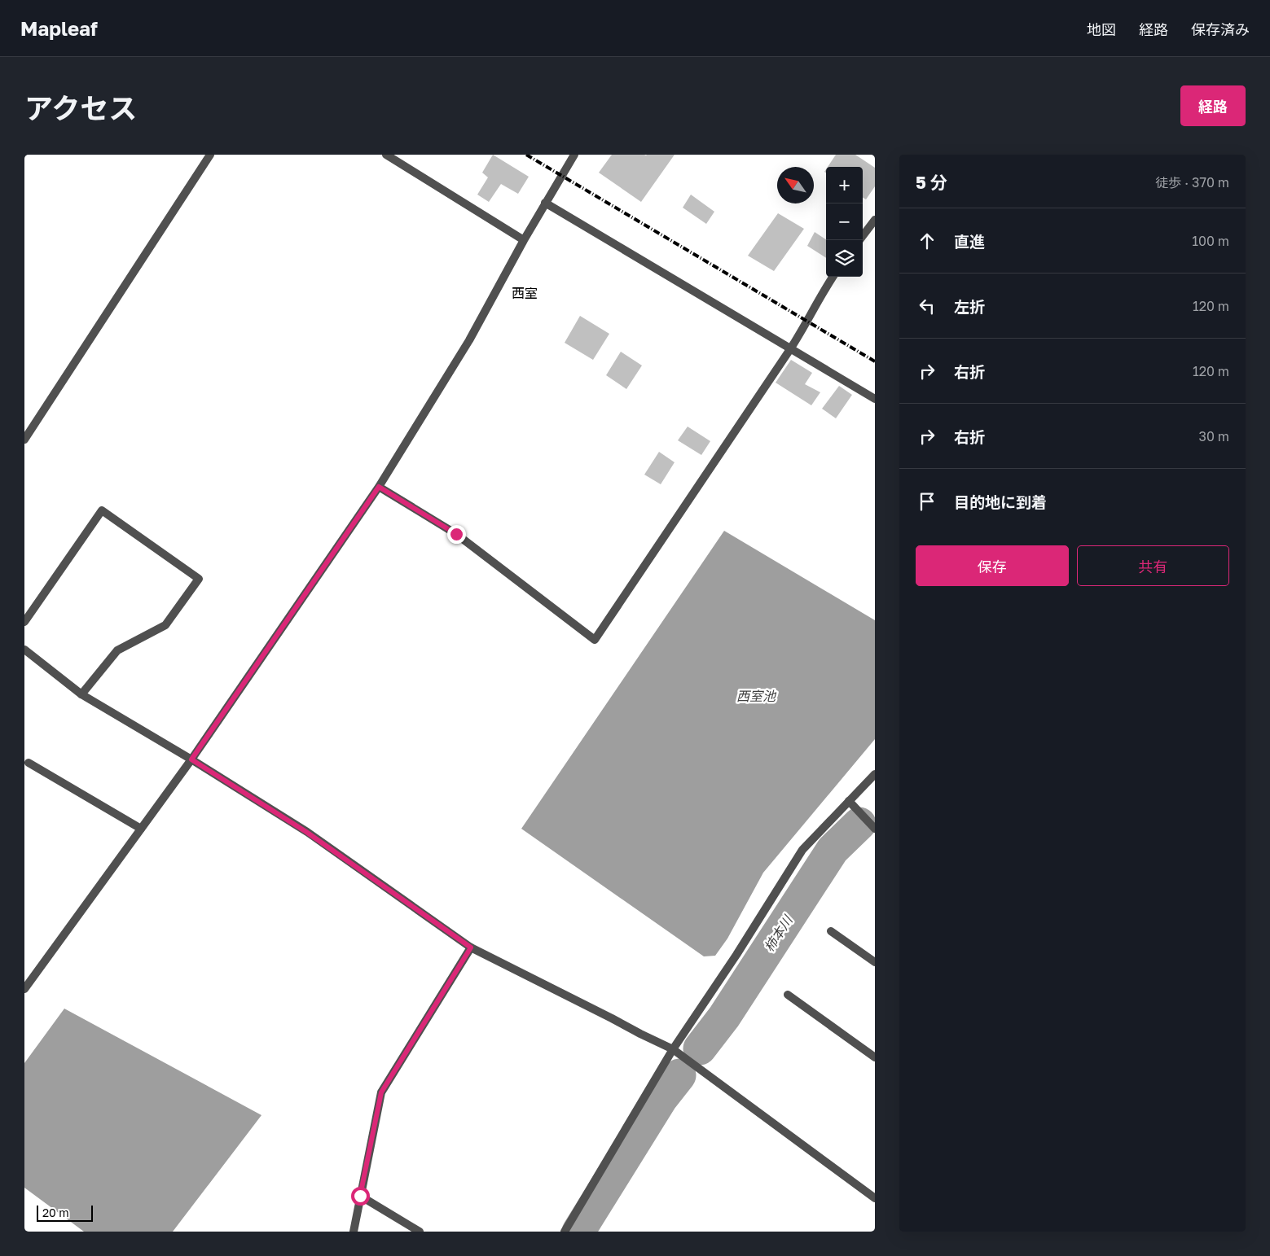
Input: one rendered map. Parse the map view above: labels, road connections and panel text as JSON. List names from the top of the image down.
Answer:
{
  "districts": ["西室"],
  "water": ["西室池", "柿本川"],
  "scale_bar": "20 m",
  "north": "top left",
  "page": {
    "header": "Mapleaf",
    "nav": ["地図", "経路", "保存済み"],
    "title": "アクセス",
    "buttons": [
      "経路",
      ["保存", "共有"]
    ],
    "heading": ["5 分", "徒歩 · 370 m"],
    "map_buttons": ["+", "−"],
    "list": [
      ["直進", "100 m"],
      ["左折", "120 m"],
      ["右折", "120 m"],
      ["右折", "30 m"],
      "目的地に到着"
    ],
    "scale": "20 m"
  }
}
